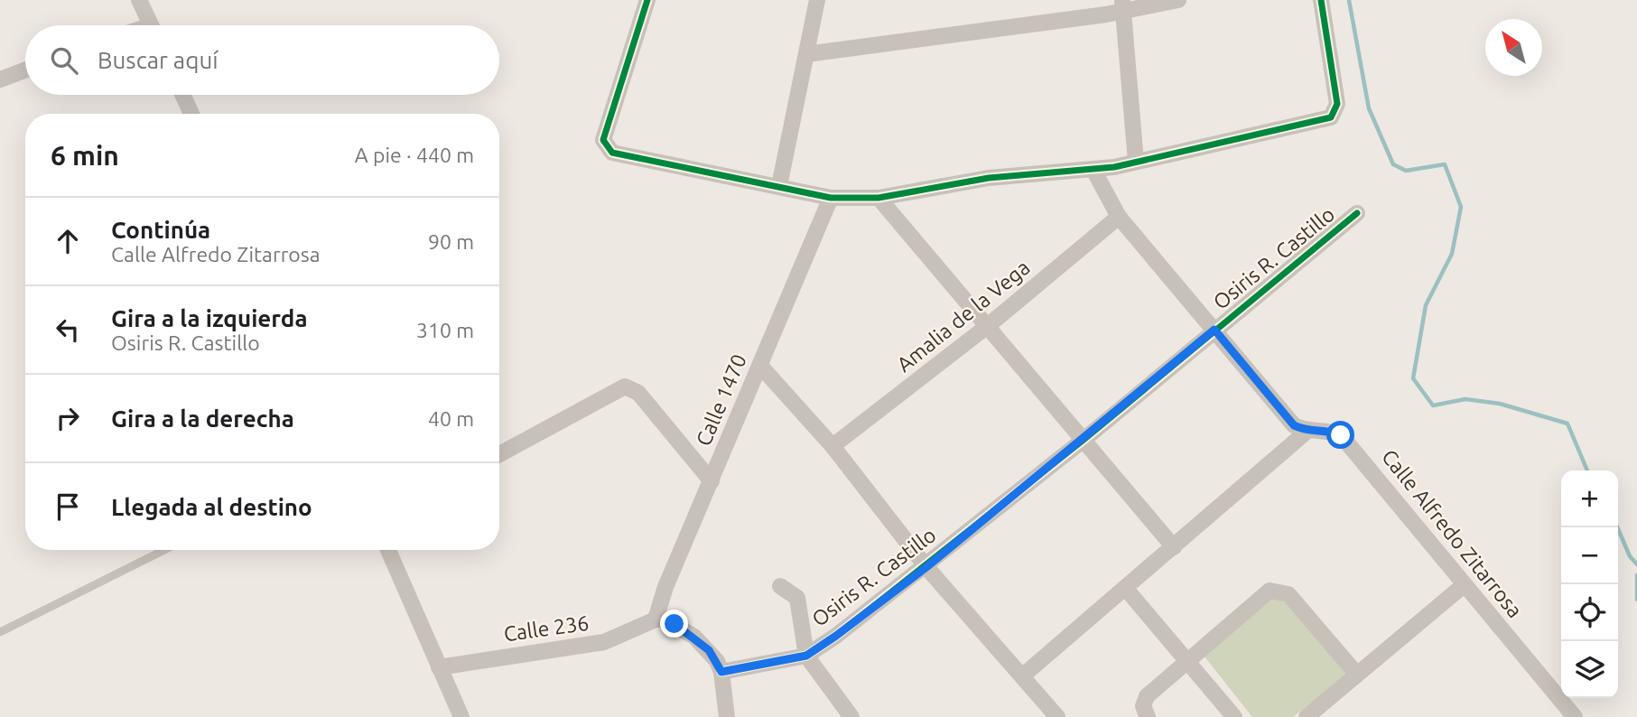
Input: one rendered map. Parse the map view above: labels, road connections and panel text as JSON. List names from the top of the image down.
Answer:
{
  "streets": {
    "street": [
      "Osiris R. Castillo",
      "Amalia de la Vega",
      "Calle 1470",
      "Calle Alfredo Zitarrosa",
      "Calle 236"
    ]
  },
  "crossings": [
    ["Calle 1470", "Calle 236"]
  ],
  "north": "top left",
  "page": {
    "search": "Buscar aquí",
    "heading": ["6 min", "A pie · 440 m"],
    "list": [
      ["Continúa", "Calle Alfredo Zitarrosa", "90 m"],
      ["Gira a la izquierda", "Osiris R. Castillo", "310 m"],
      ["Gira a la derecha", "40 m"],
      "Llegada al destino"
    ],
    "map_buttons": ["+", "−"]
  }
}
